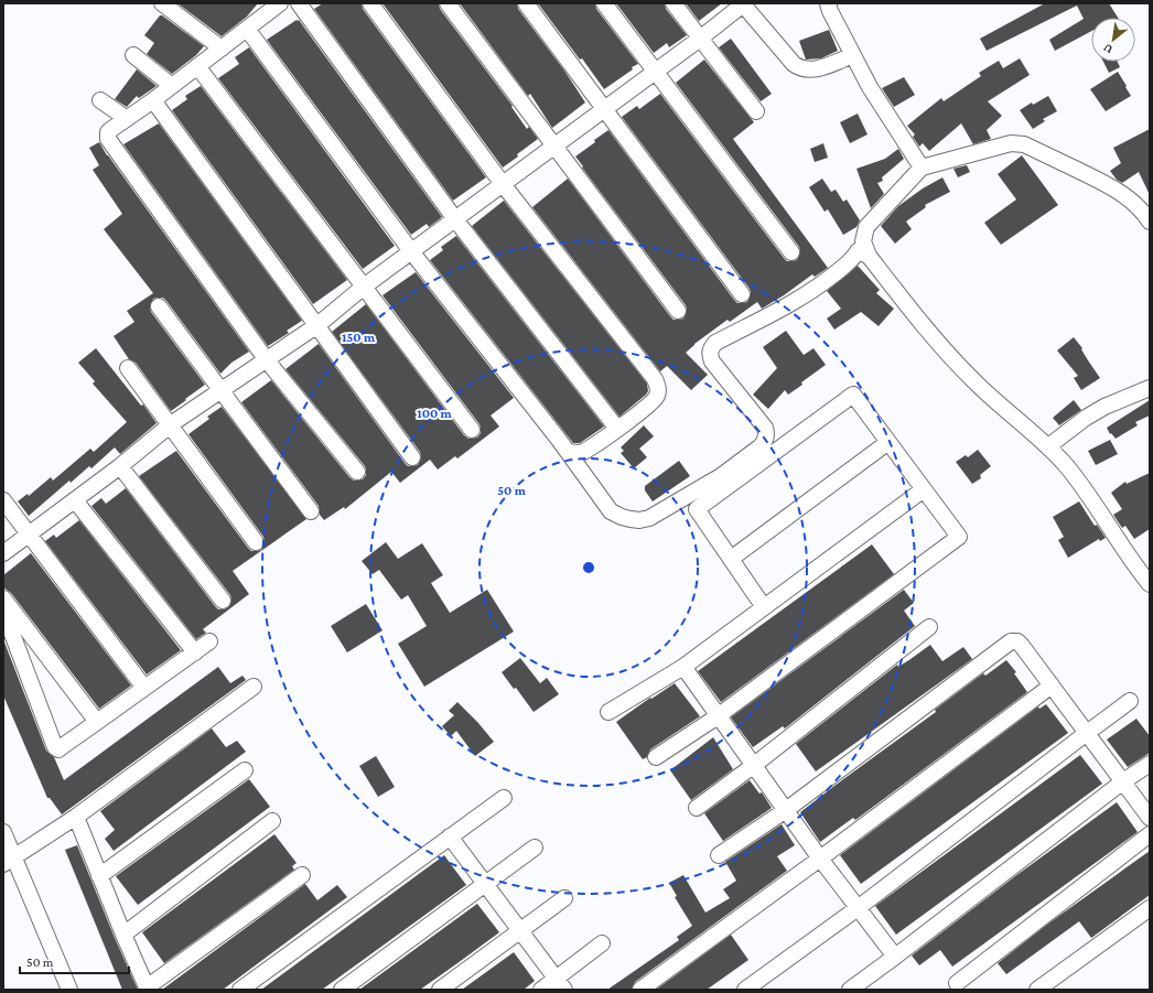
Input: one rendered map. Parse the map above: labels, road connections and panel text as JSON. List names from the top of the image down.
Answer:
{
  "scale_bar": "50 m",
  "north": "bottom left",
  "rings": ["150 m", "100 m", "50 m"]
}
